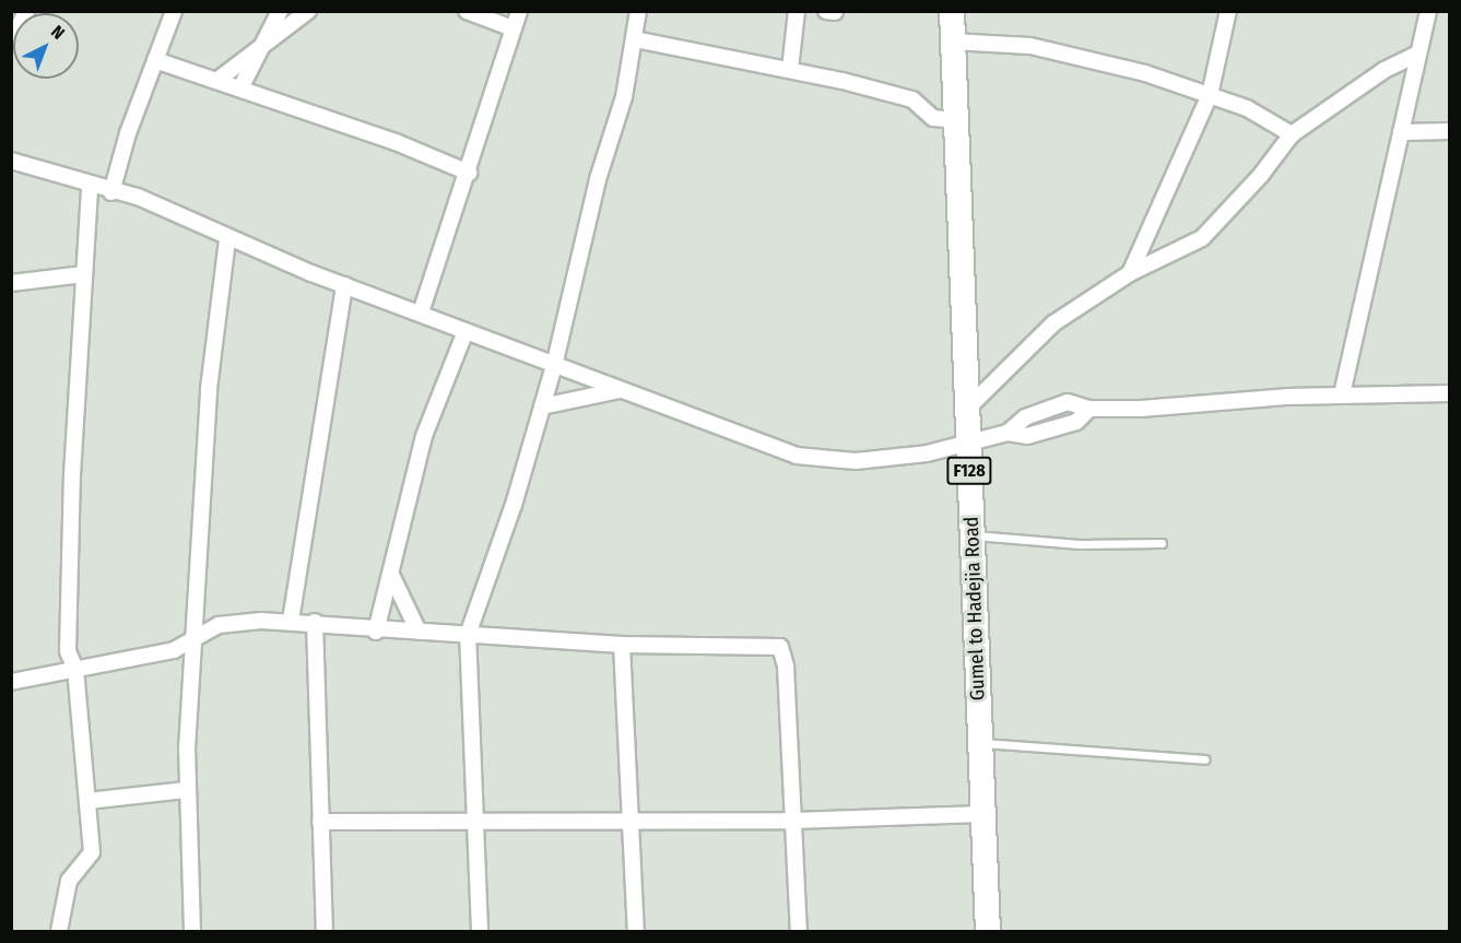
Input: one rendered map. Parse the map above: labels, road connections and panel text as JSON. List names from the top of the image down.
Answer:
{
  "streets": {
    "main road": ["F128", "Gumel to Hadejia Road"]
  },
  "north": "top right"
}
